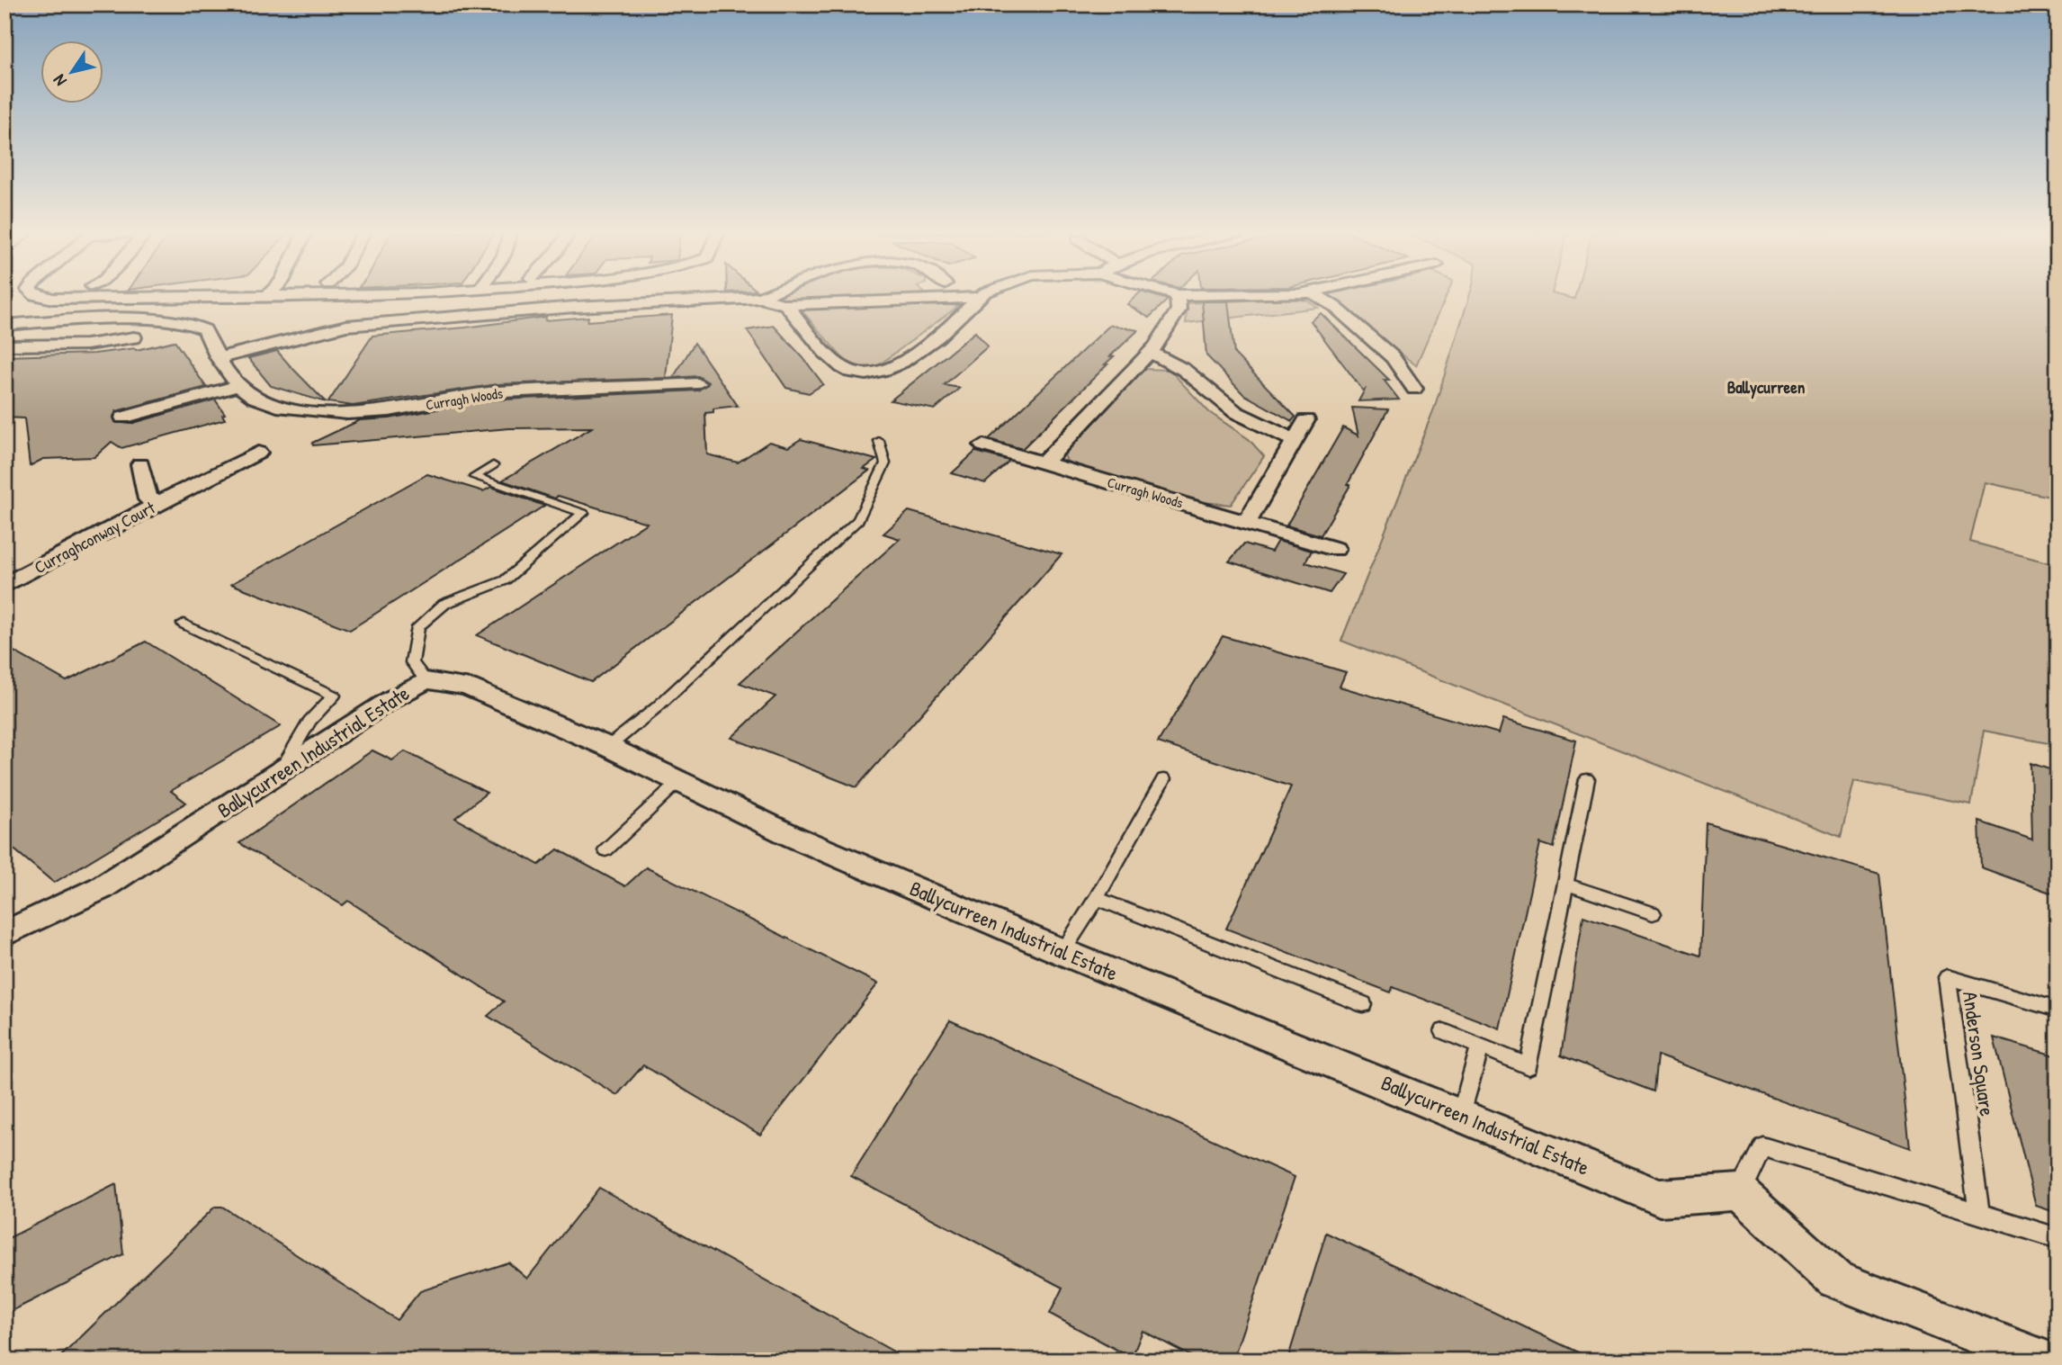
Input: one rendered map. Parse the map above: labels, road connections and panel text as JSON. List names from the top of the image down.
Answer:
{
  "streets": {
    "street": ["Curragh Woods", "Curraghconway Court", "Ballycurreen Industrial Estate"],
    "lane": ["Anderson Square"]
  },
  "districts": ["Ballycurreen"],
  "north": "bottom left"
}
